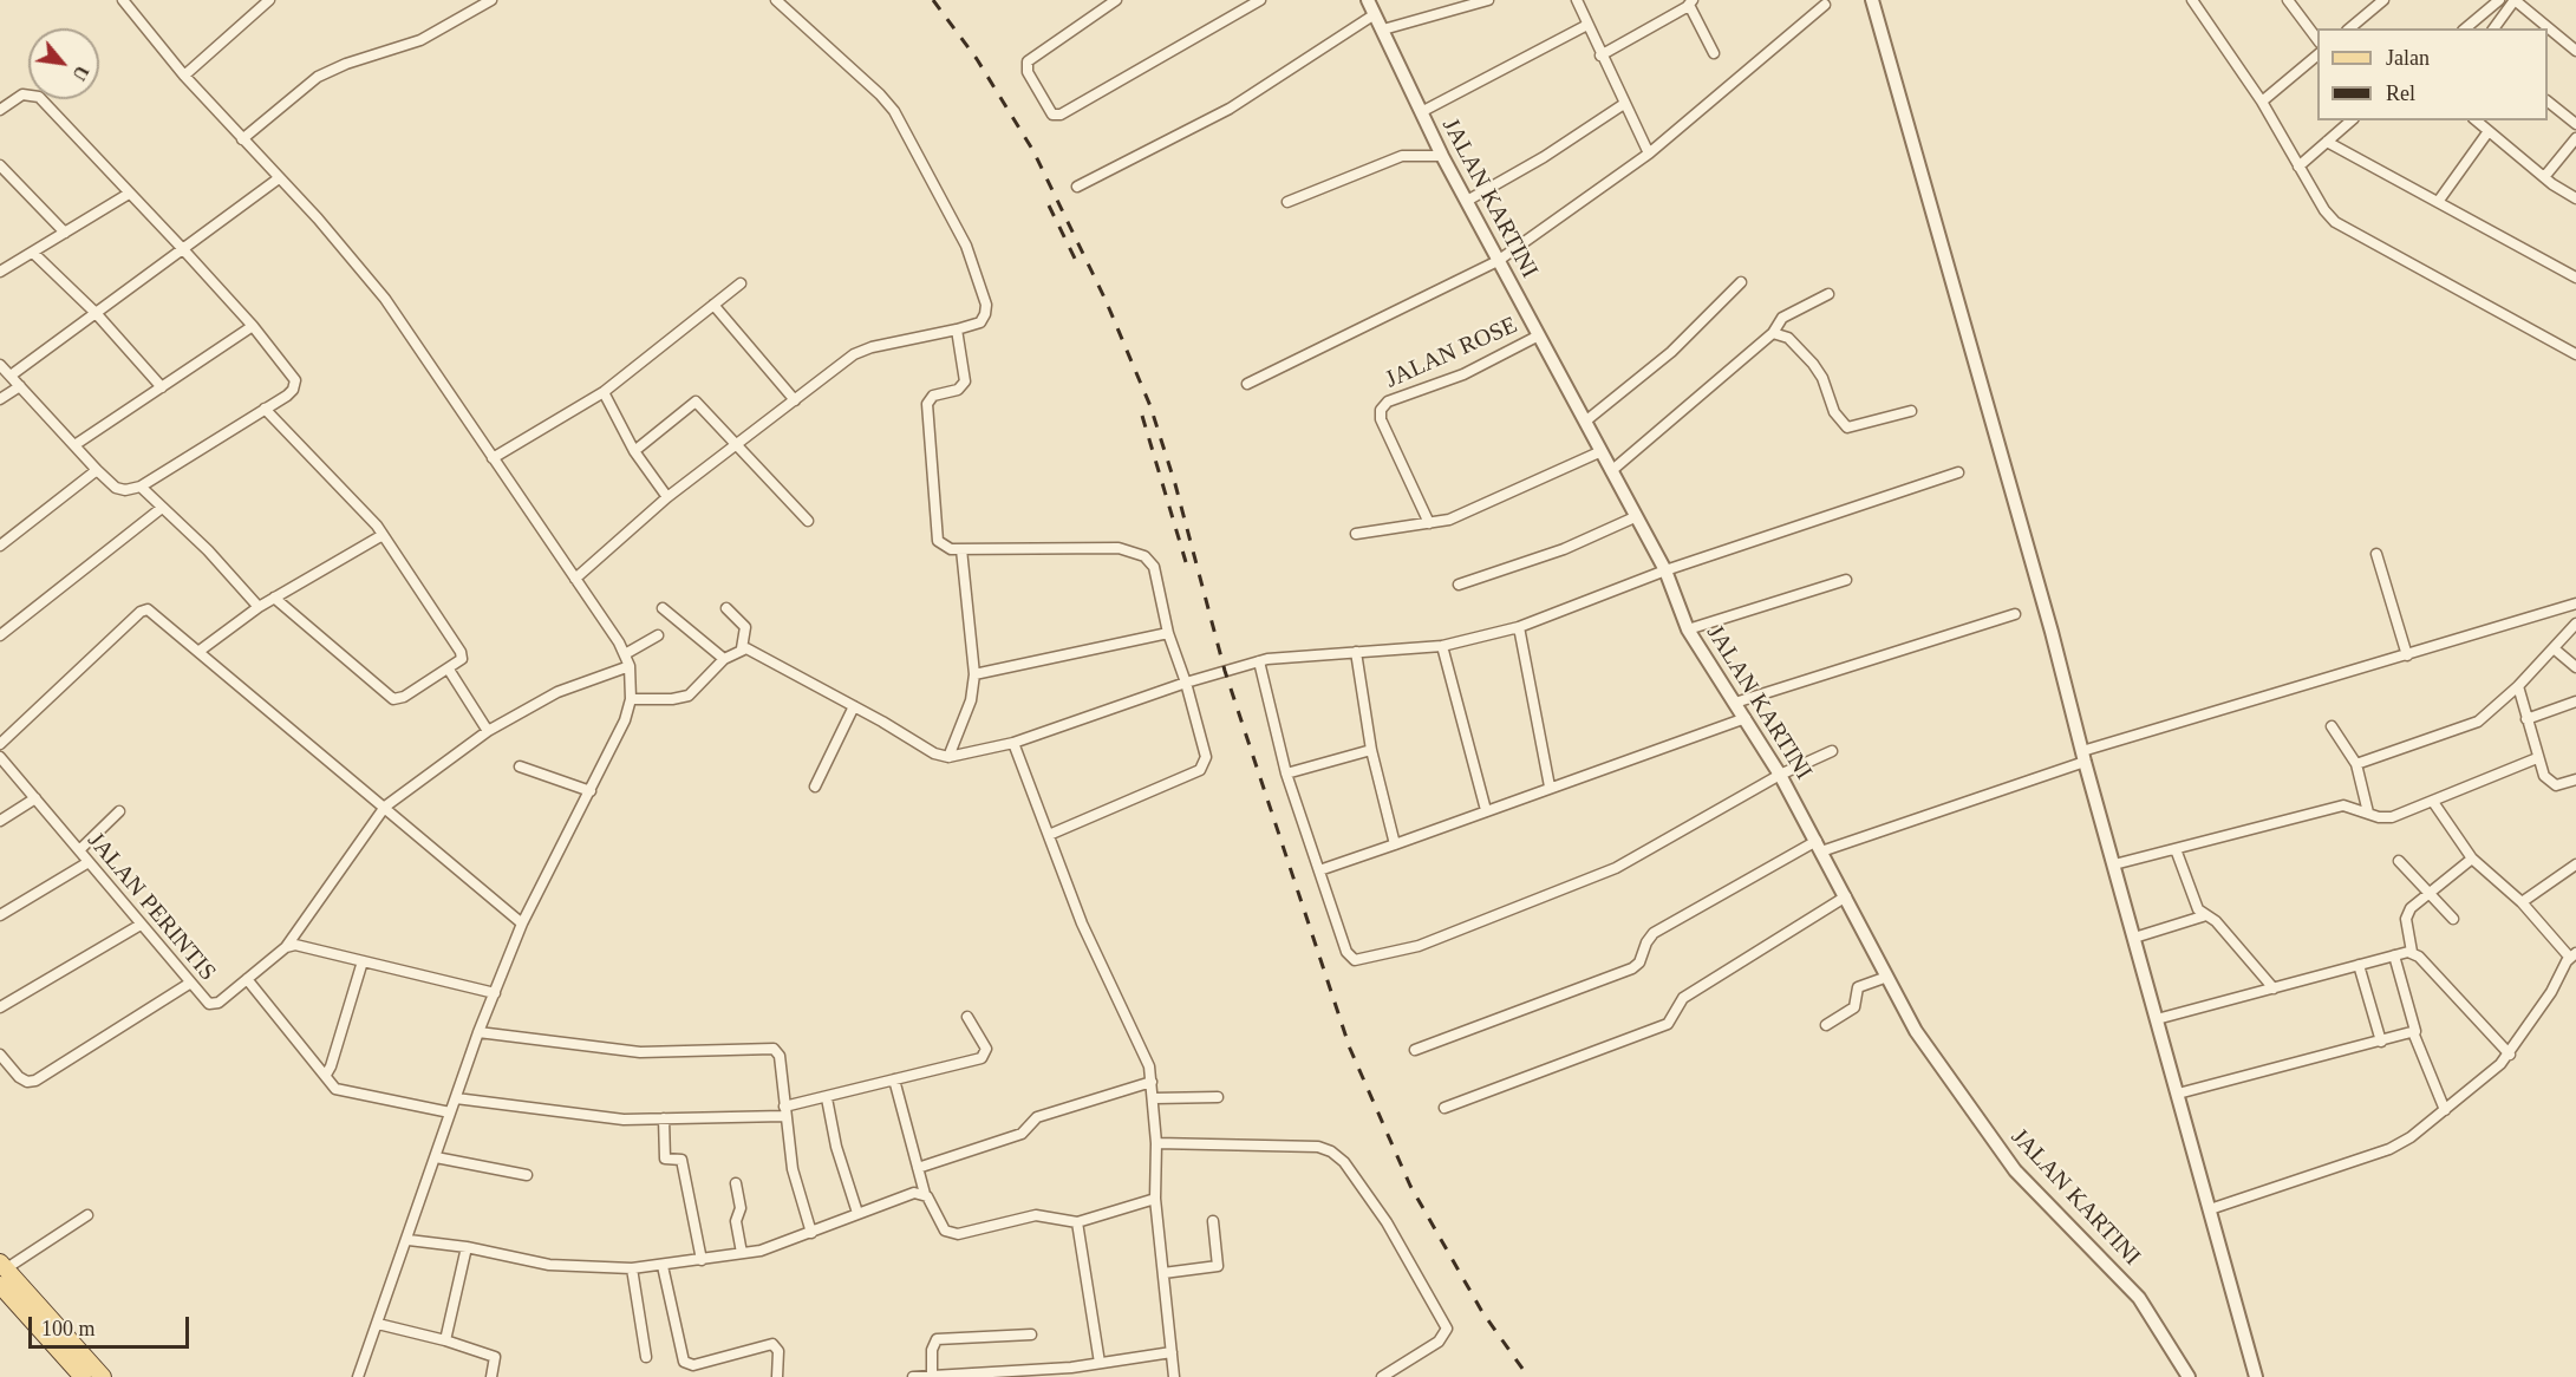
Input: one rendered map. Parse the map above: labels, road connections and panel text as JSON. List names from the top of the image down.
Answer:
{
  "streets": {
    "street": ["JALAN KARTINI", "JALAN ROSE", "JALAN PERINTIS"]
  },
  "crossings": [
    ["JALAN KARTINI", "JALAN ROSE"]
  ],
  "legend": ["Jalan", "Rel"],
  "scale_bar": "100 m",
  "north": "bottom right"
}
